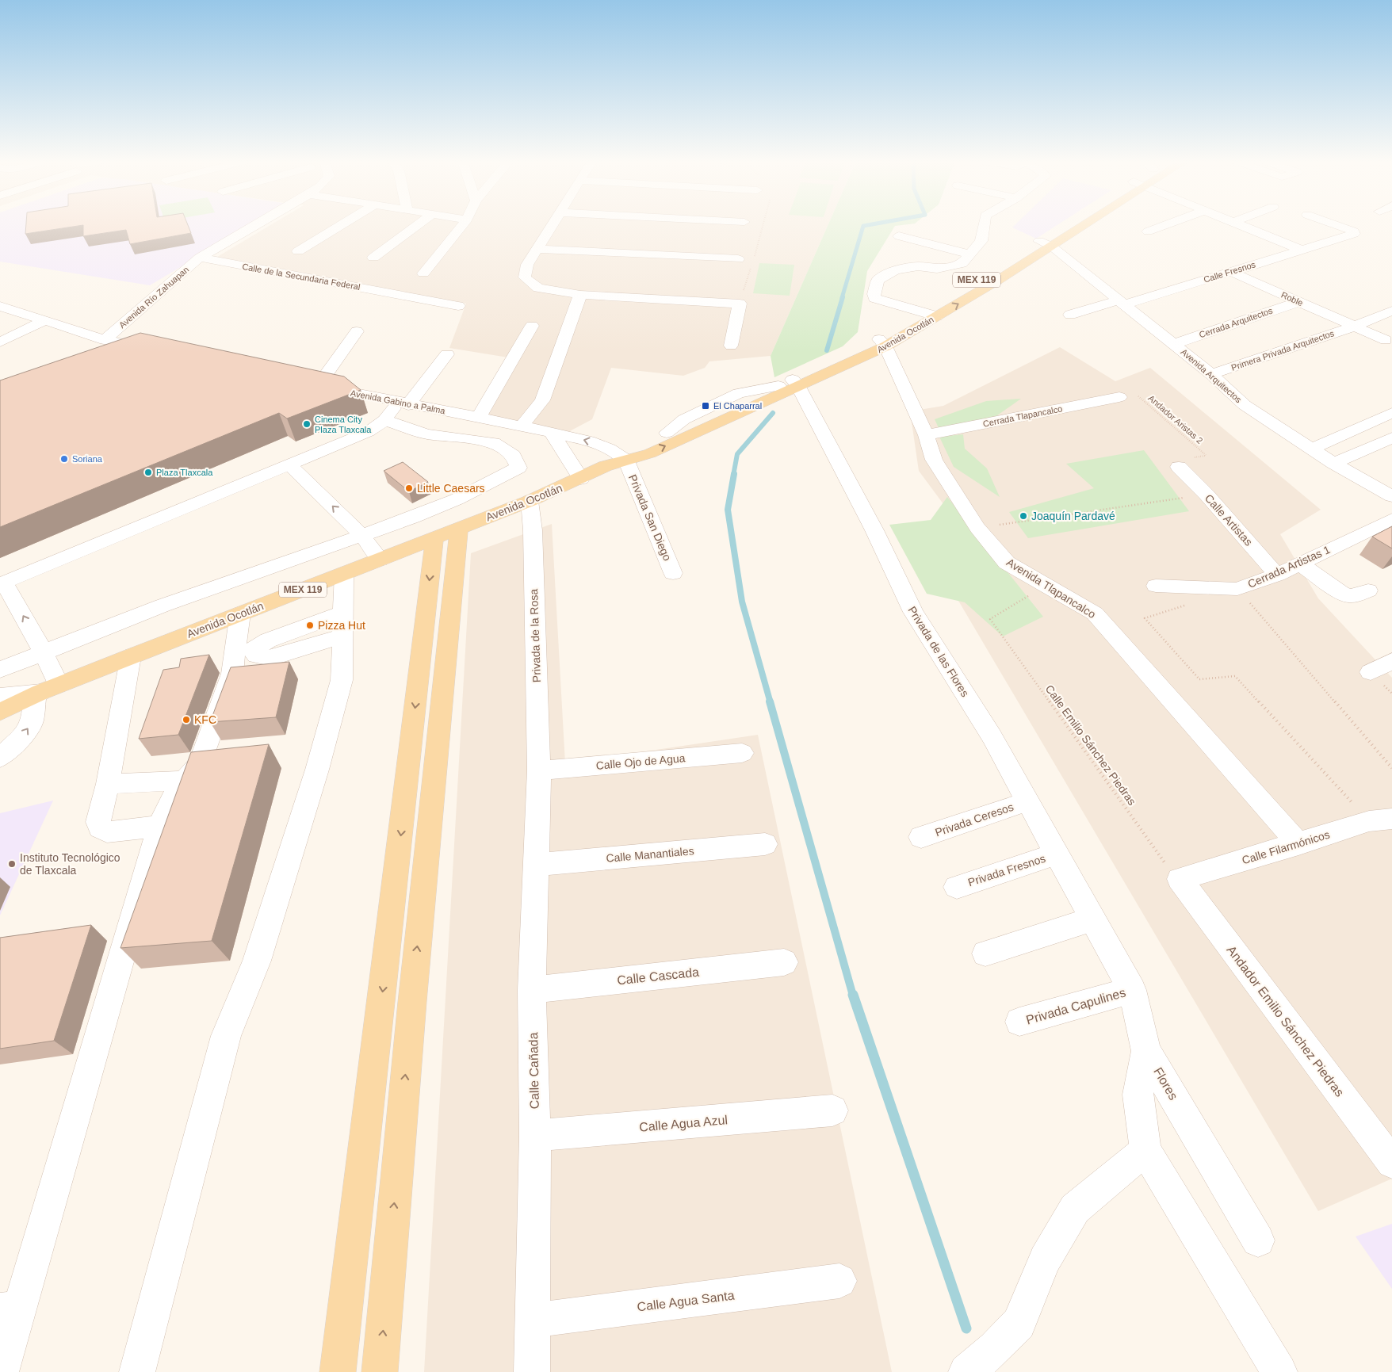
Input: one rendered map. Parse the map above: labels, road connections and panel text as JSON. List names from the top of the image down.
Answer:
{
  "streets": {
    "main road": ["MEX 119", "Avenida Ocotlán"],
    "street": [
      "Calle Fresnos",
      "Calle de la Secundaria Federal",
      "Avenida Río Zahuapan",
      "Roble",
      "Cerrada Arquitectos",
      "Primera Privada Arquitectos",
      "Avenida Arquitectos",
      "Avenida Gabino a Palma",
      "Cerrada Tlapancalco",
      "Privada San Diego",
      "Calle Artistas",
      "Cerrada Artistas 1",
      "Avenida Tlapancalco",
      "Privada de la Rosa",
      "Privada de las Flores",
      "Calle Ojo de Agua",
      "Privada Ceresos",
      "Calle Filarmónicos",
      "Calle Manantiales",
      "Privada Fresnos",
      "Calle Cascada",
      "Privada Capulines",
      "Andador Emilio Sánchez Piedras",
      "Calle Cañada",
      "Flores",
      "Calle Agua Azul",
      "Calle Agua Santa"
    ],
    "path": ["Andador Aristas 2", "Calle Emilio Sánchez Piedras"]
  },
  "crossings": [
    ["Calle Fresnos", "Roble"],
    ["Calle Fresnos", "Avenida Arquitectos"],
    ["Calle de la Secundaria Federal", "Avenida Río Zahuapan"],
    ["Roble", "Cerrada Arquitectos"],
    ["Roble", "Primera Privada Arquitectos"],
    ["Cerrada Arquitectos", "Avenida Arquitectos"],
    ["Avenida Ocotlán", "Avenida Arquitectos"],
    ["Avenida Ocotlán", "Avenida Gabino a Palma"],
    ["Avenida Ocotlán", "Privada San Diego"],
    ["Avenida Ocotlán", "Avenida Tlapancalco"],
    ["Avenida Ocotlán", "Privada de la Rosa"],
    ["Avenida Ocotlán", "Privada de las Flores"],
    ["Primera Privada Arquitectos", "Avenida Arquitectos"],
    ["Avenida Gabino a Palma", "Privada San Diego"],
    ["Cerrada Tlapancalco", "Avenida Tlapancalco"],
    ["Calle Artistas", "Cerrada Artistas 1"],
    ["Avenida Tlapancalco", "Calle Emilio Sánchez Piedras"],
    ["Avenida Tlapancalco", "Calle Filarmónicos"],
    ["Privada de la Rosa", "Calle Ojo de Agua"],
    ["Privada de la Rosa", "Calle Cañada"],
    ["Privada de las Flores", "Privada Ceresos"],
    ["Privada de las Flores", "Privada Fresnos"],
    ["Privada de las Flores", "Flores"],
    ["Calle Emilio Sánchez Piedras", "Calle Filarmónicos"],
    ["Calle Emilio Sánchez Piedras", "Andador Emilio Sánchez Piedras"],
    ["Calle Ojo de Agua", "Calle Cañada"],
    ["Calle Filarmónicos", "Andador Emilio Sánchez Piedras"],
    ["Calle Manantiales", "Calle Cañada"],
    ["Calle Cascada", "Calle Cañada"],
    ["Privada Capulines", "Flores"],
    ["Calle Cañada", "Calle Agua Azul"],
    ["Calle Cañada", "Calle Agua Santa"]
  ],
  "places": {
    "transit": ["El Chaparral"],
    "other": [
      "Cinema City Plaza Tlaxcala",
      "Soriana",
      "Plaza Tlaxcala",
      "Little Caesars",
      "Joaquín Pardavé",
      "Pizza Hut",
      "KFC",
      "Instituto Tecnológico de Tlaxcala"
    ]
  }
}
